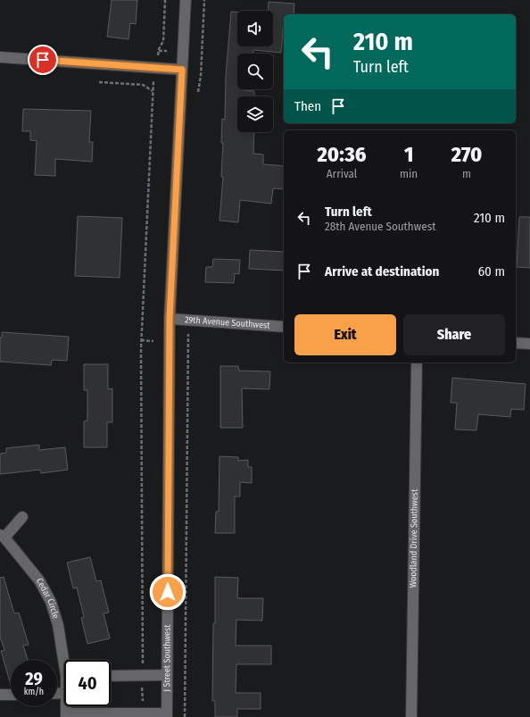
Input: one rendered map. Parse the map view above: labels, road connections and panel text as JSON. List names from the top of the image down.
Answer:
{
  "streets": {
    "street": [
      "29th Avenue Southwest",
      "Woodland Drive Southwest",
      "Cedar Circle",
      "J Street Southwest"
    ]
  },
  "crossings": [
    ["29th Avenue Southwest", "J Street Southwest"],
    ["Cedar Circle", "J Street Southwest"]
  ],
  "page": {
    "turn": ["210 m", "Turn left"],
    "then": "Then",
    "eta": [
      "20:36",
      "Arrival",
      "1",
      "min",
      "270",
      "m"
    ],
    "list": [
      {
        "name": "Turn left",
        "note": "28th Avenue Southwest",
        "value": "210 m"
      },
      {
        "name": "Arrive at destination",
        "value": "60 m"
      }
    ],
    "buttons": ["Exit", "Share"],
    "speed": "29 km/h",
    "limit": "40"
  }
}
